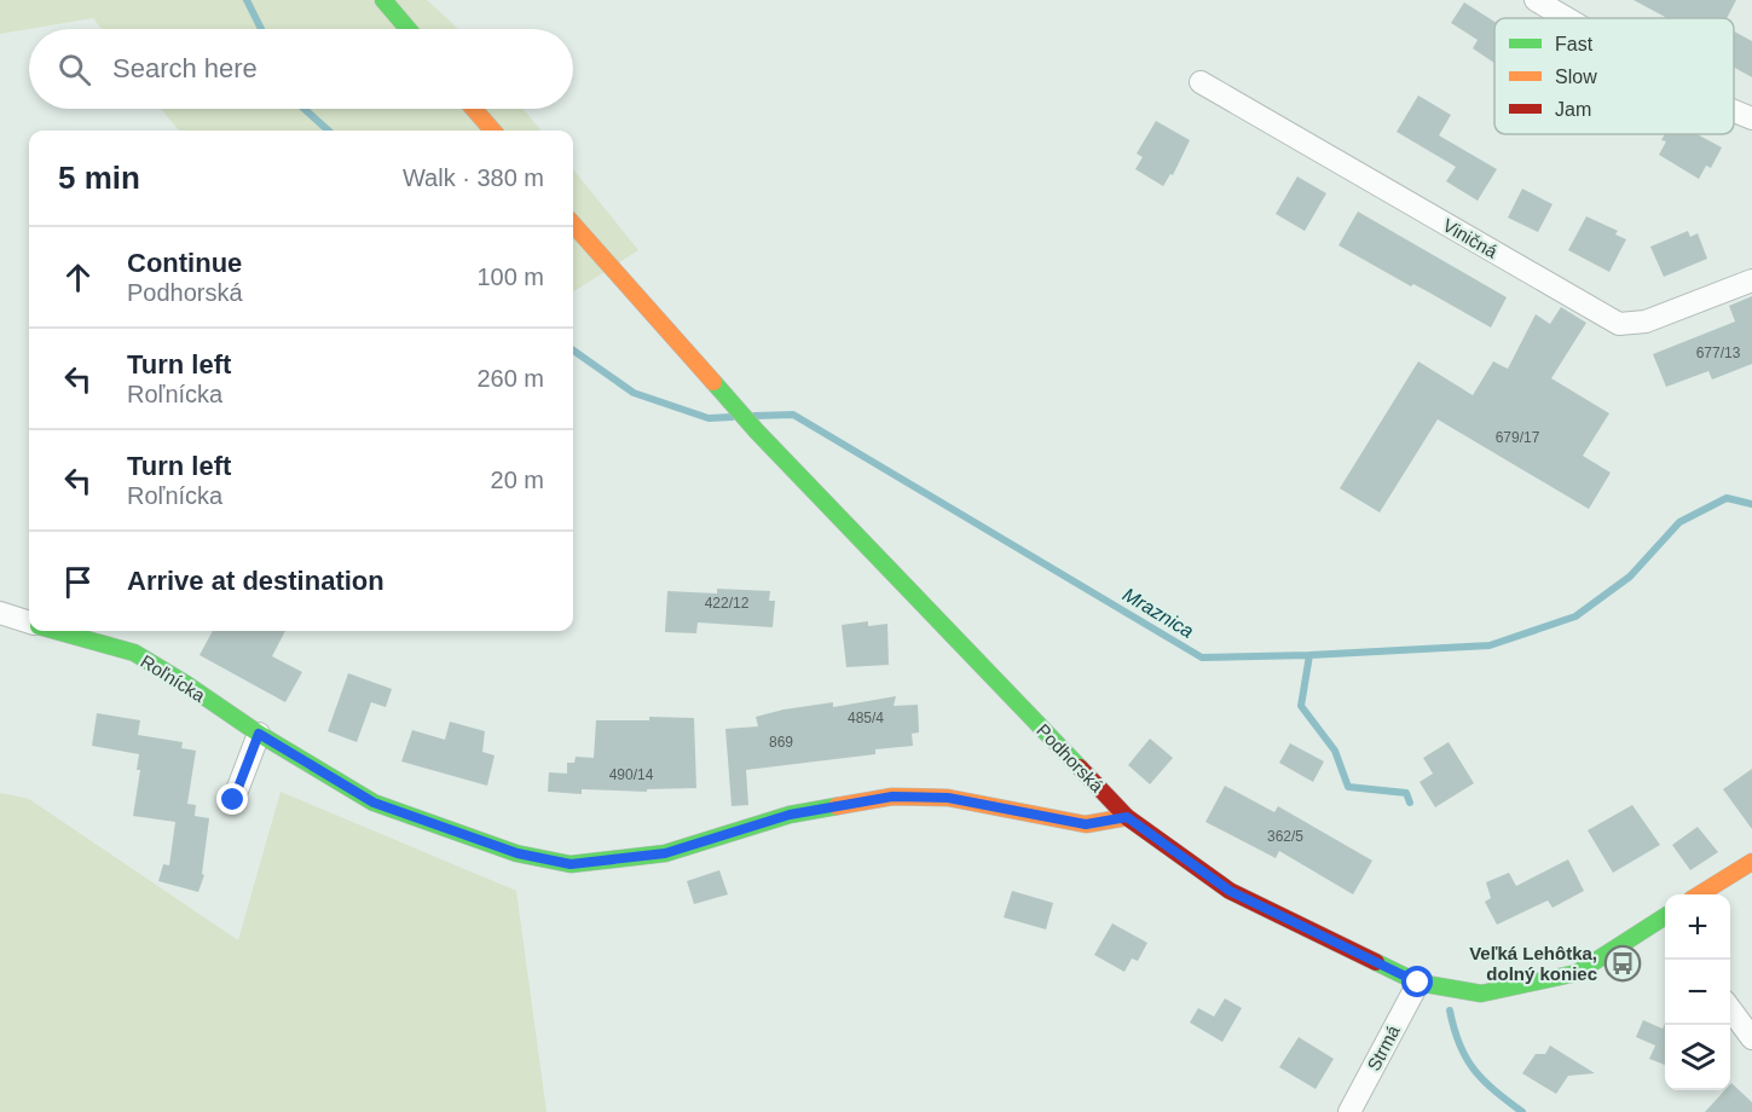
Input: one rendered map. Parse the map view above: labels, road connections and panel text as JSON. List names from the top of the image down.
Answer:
{
  "streets": {
    "street": [
      "Viničná",
      "Roľnícka",
      "Podhorská",
      "Strmá"
    ]
  },
  "crossings": [
    ["Roľnícka", "Podhorská"],
    ["Podhorská", "Strmá"]
  ],
  "water": ["Mraznica"],
  "places": {
    "bus stop": ["Veľká Lehôtka, dolný koniec"]
  },
  "house_numbers": [
    "677/13",
    "679/17",
    "422/12",
    "485/4",
    "869",
    "490/14",
    "362/5"
  ],
  "legend": ["Fast", "Slow", "Jam"],
  "page": {
    "search": "Search here",
    "heading": ["5 min", "Walk · 380 m"],
    "list": [
      ["Continue", "Podhorská", "100 m"],
      ["Turn left", "Roľnícka", "260 m"],
      ["Turn left", "Roľnícka", "20 m"],
      "Arrive at destination"
    ],
    "map_buttons": ["+", "−"]
  }
}
